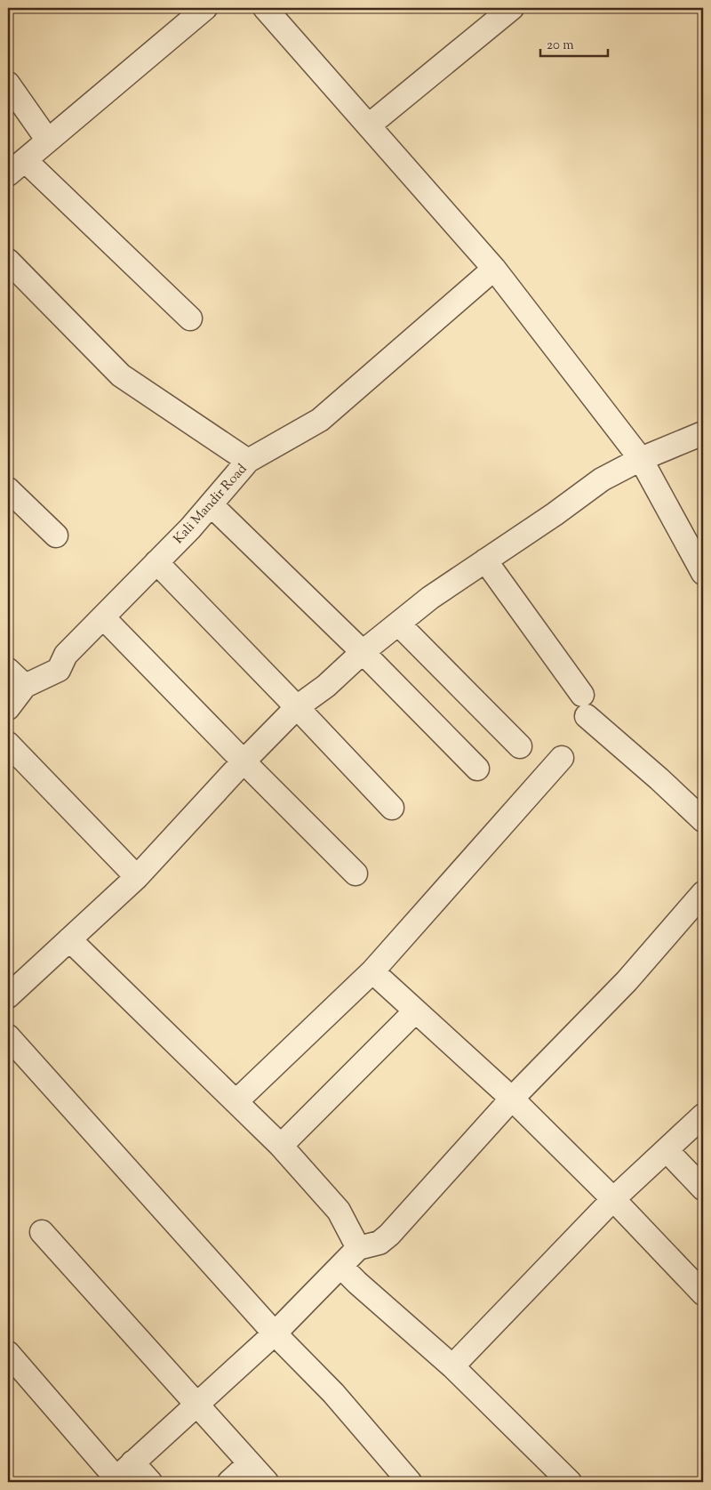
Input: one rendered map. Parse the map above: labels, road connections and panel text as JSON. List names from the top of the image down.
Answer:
{
  "streets": {
    "street": ["Kali Mandir Road"]
  },
  "scale_bar": "20 m"
}
